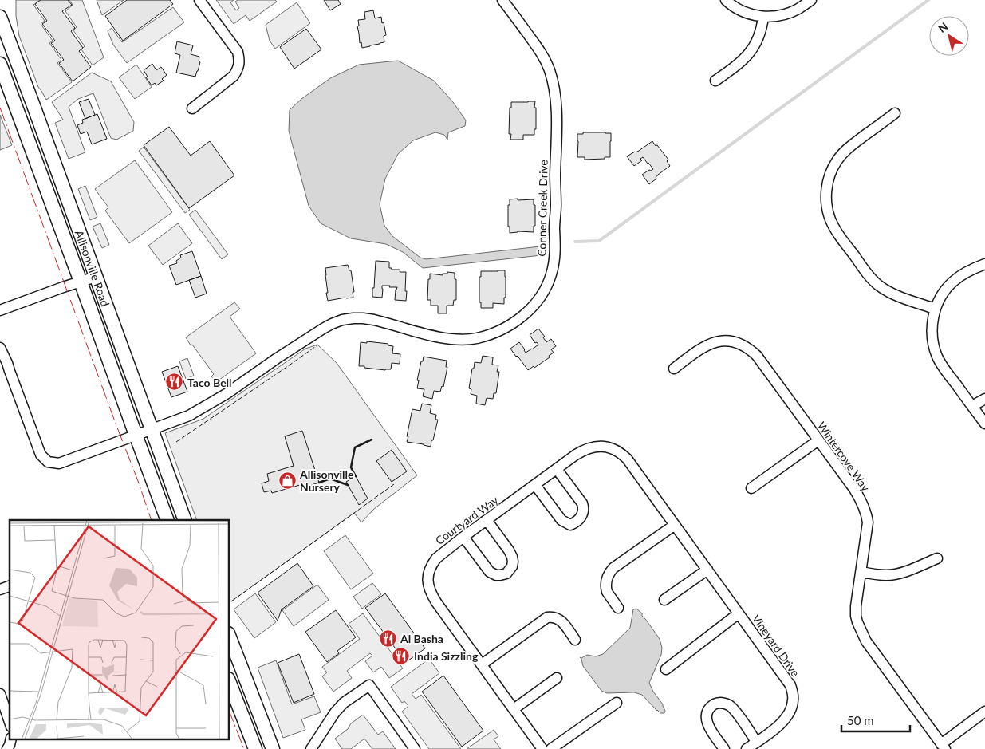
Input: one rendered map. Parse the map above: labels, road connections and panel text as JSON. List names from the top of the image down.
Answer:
{
  "streets": {
    "main road": ["Allisonville Road"],
    "street": [
      "Conner Creek Drive",
      "Wintercove Way",
      "Courtyard Way",
      "Vineyard Drive"
    ]
  },
  "crossings": [
    ["Conner Creek Drive", "Allisonville Road"],
    ["Courtyard Way", "Vineyard Drive"]
  ],
  "places": {
    "restaurant": ["Taco Bell", "Al Basha", "India Sizzling"],
    "shop": ["Allisonville Nursery"]
  },
  "scale_bar": "50 m",
  "north": "top left"
}
